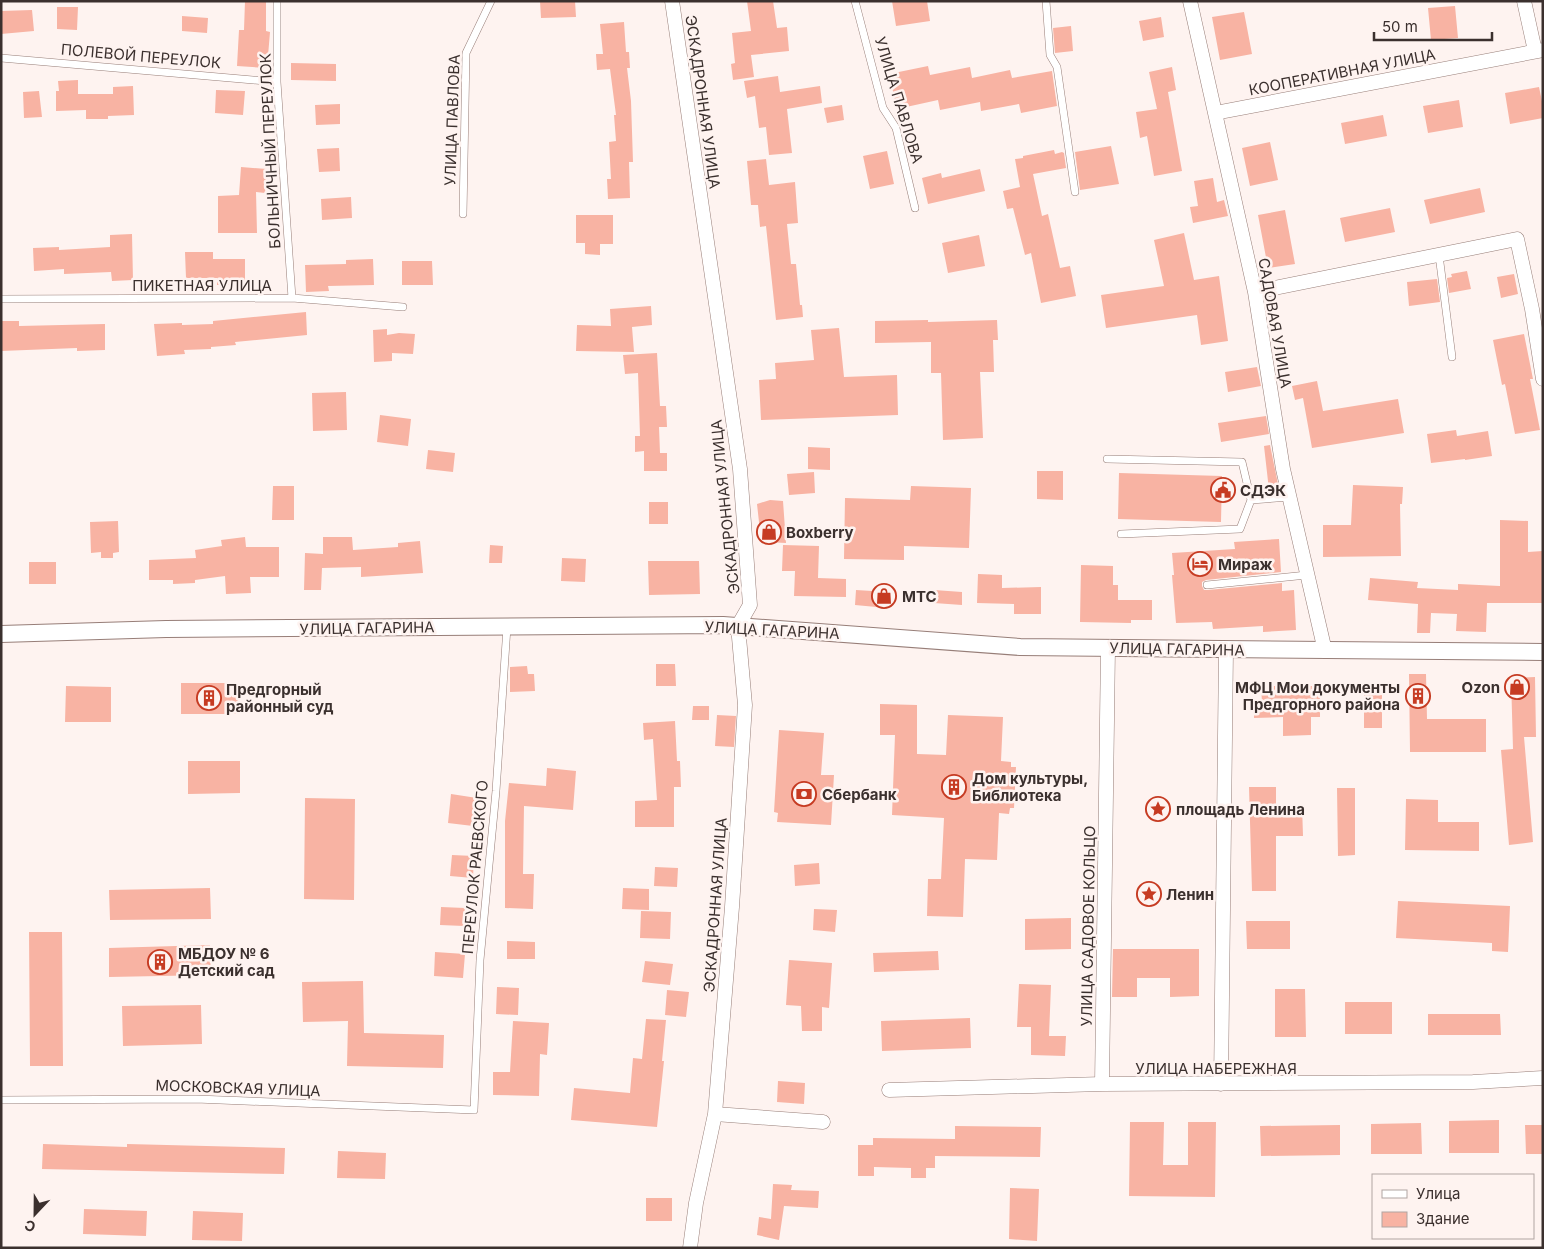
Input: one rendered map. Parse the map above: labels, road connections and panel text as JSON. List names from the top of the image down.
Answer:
{
  "streets": {
    "street": [
      "КООПЕРАТИВНАЯ УЛИЦА",
      "ЭСКАДРОННАЯ УЛИЦА",
      "САДОВАЯ УЛИЦА",
      "УЛИЦА ГАГАРИНА",
      "УЛИЦА САДОВОЕ КОЛЬЦО",
      "УЛИЦА НАБЕРЕЖНАЯ"
    ],
    "lane": [
      "ПОЛЕВОЙ ПЕРЕУЛОК",
      "УЛИЦА ПАВЛОВА",
      "БОЛЬНИЧНЫЙ ПЕРЕУЛОК",
      "ПИКЕТНАЯ УЛИЦА",
      "ПЕРЕУЛОК РАЕВСКОГО",
      "МОСКОВСКАЯ УЛИЦА"
    ]
  },
  "crossings": [
    ["ПОЛЕВОЙ ПЕРЕУЛОК", "БОЛЬНИЧНЫЙ ПЕРЕУЛОК"],
    ["КООПЕРАТИВНАЯ УЛИЦА", "САДОВАЯ УЛИЦА"],
    ["ЭСКАДРОННАЯ УЛИЦА", "УЛИЦА ГАГАРИНА"],
    ["БОЛЬНИЧНЫЙ ПЕРЕУЛОК", "ПИКЕТНАЯ УЛИЦА"],
    ["САДОВАЯ УЛИЦА", "УЛИЦА ГАГАРИНА"],
    ["УЛИЦА ГАГАРИНА", "ПЕРЕУЛОК РАЕВСКОГО"],
    ["УЛИЦА ГАГАРИНА", "УЛИЦА САДОВОЕ КОЛЬЦО"],
    ["ПЕРЕУЛОК РАЕВСКОГО", "МОСКОВСКАЯ УЛИЦА"],
    ["УЛИЦА САДОВОЕ КОЛЬЦО", "УЛИЦА НАБЕРЕЖНАЯ"]
  ],
  "places": {
    "public building": ["СДЭК"],
    "shop": ["Boxberry", "МТС", "Ozon"],
    "hotel": ["Мираж"],
    "building": [
      "МФЦ Мои документы Предгорного района",
      "Предгорный районный суд",
      "Дом культуры, Библиотека",
      "МБДОУ № 6 Детский сад"
    ],
    "bank": ["Сбербанк"],
    "place": ["площадь Ленина", "Ленин"]
  },
  "legend": ["Улица", "Здание"],
  "scale_bar": "50 m",
  "north": "bottom"
}
